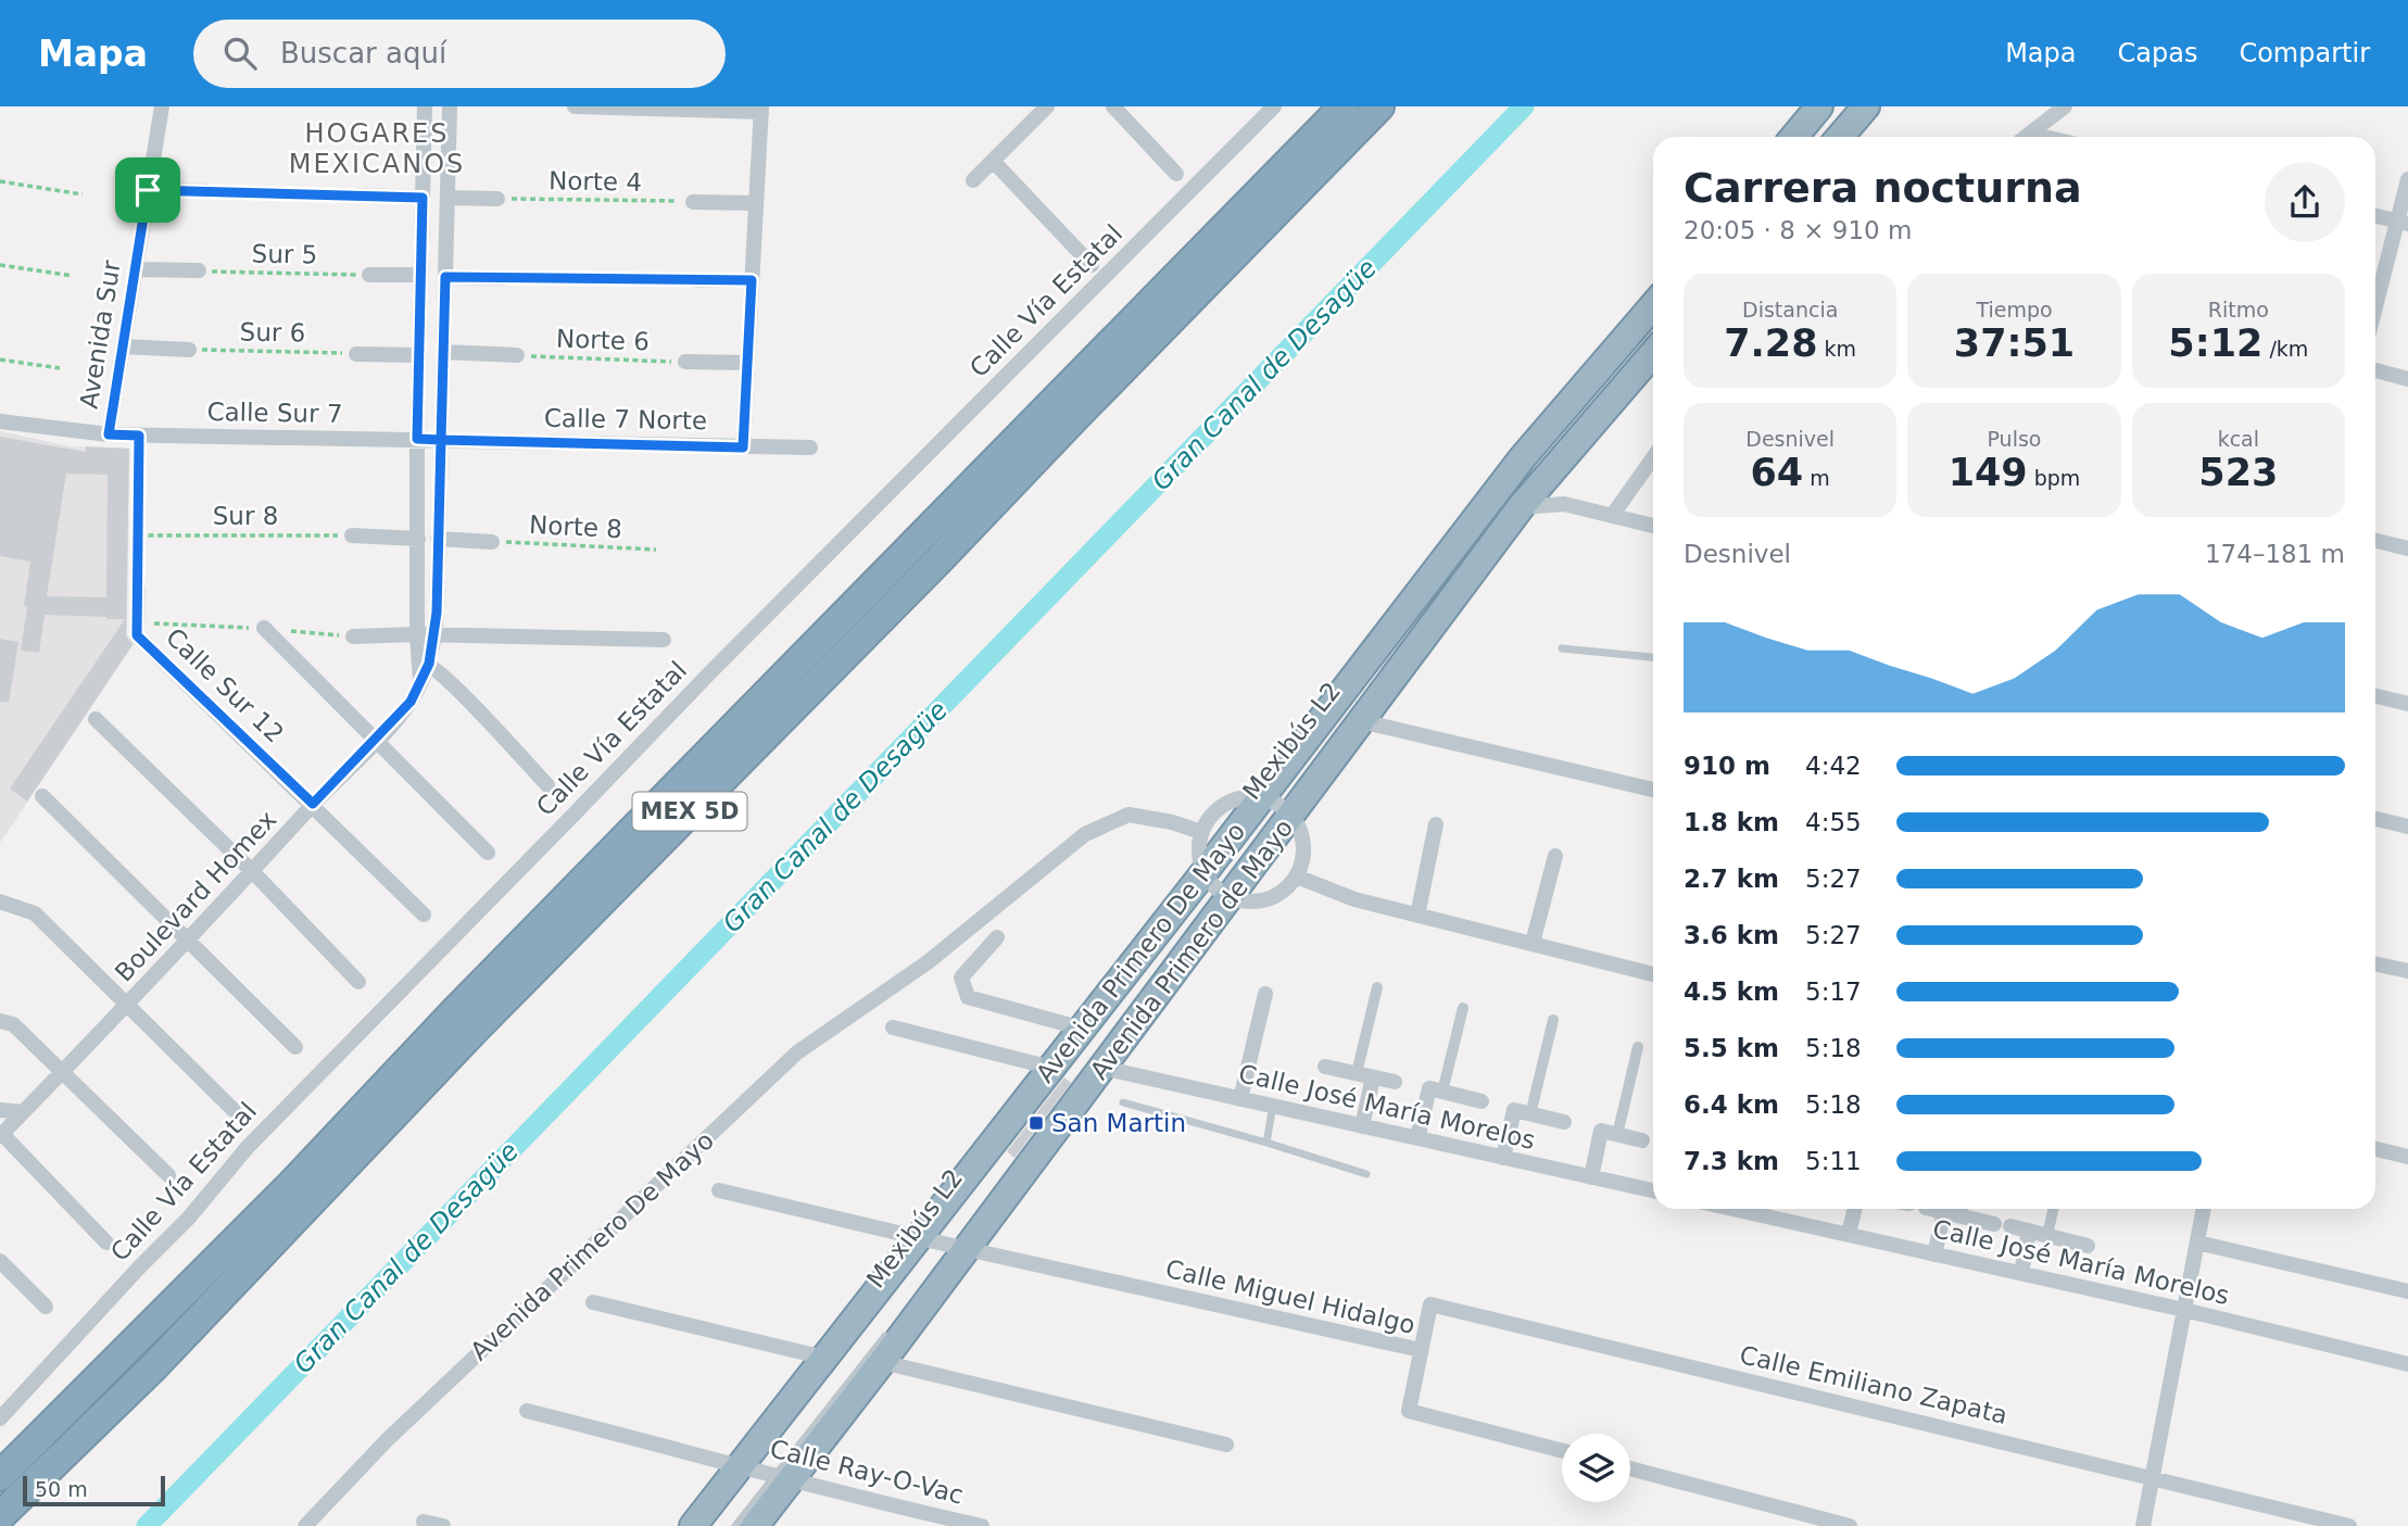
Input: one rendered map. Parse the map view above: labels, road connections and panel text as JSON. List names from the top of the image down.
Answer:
{
  "streets": {
    "highway": ["MEX 5D", "Avenida Primero de Mayo", "Avenida Primero De Mayo"],
    "street": [
      "Calle Vía Estatal",
      "Avenida Sur",
      "Calle Sur 7",
      "Calle 7 Norte",
      "Calle Sur 12",
      "Boulevard Homex",
      "Calle José María Morelos",
      "Calle Miguel Hidalgo",
      "Calle Emiliano Zapata",
      "Calle Ray-O-Vac"
    ],
    "lane": ["Mexibús L2"],
    "path": [
      "Norte 4",
      "Sur 5",
      "Sur 6",
      "Norte 6",
      "Sur 8",
      "Norte 8"
    ]
  },
  "crossings": [
    ["Avenida Sur", "Calle Sur 7"],
    ["Calle Sur 7", "Calle 7 Norte"],
    ["Calle Sur 7", "Boulevard Homex"],
    ["Calle 7 Norte", "Boulevard Homex"],
    ["Calle Sur 12", "Boulevard Homex"],
    ["Mexibús L2", "Avenida Primero de Mayo"],
    ["Mexibús L2", "Avenida Primero De Mayo"],
    ["Mexibús L2", "Calle Miguel Hidalgo"],
    ["Mexibús L2", "Calle Ray-O-Vac"],
    ["Avenida Primero de Mayo", "Avenida Primero De Mayo"],
    ["Avenida Primero de Mayo", "Calle José María Morelos"],
    ["Avenida Primero de Mayo", "Calle Miguel Hidalgo"],
    ["Avenida Primero de Mayo", "Calle Ray-O-Vac"],
    ["Avenida Primero De Mayo", "Calle Miguel Hidalgo"],
    ["Avenida Primero De Mayo", "Calle Ray-O-Vac"],
    ["Calle Miguel Hidalgo", "Calle Emiliano Zapata"]
  ],
  "districts": ["HOGARES MEXICANOS"],
  "water": ["Gran Canal de Desagüe"],
  "places": {
    "transit": ["San Martin"]
  },
  "scale_bar": "50 m",
  "page": {
    "header": "Mapa",
    "search": "Buscar aquí",
    "nav": ["Mapa", "Capas", "Compartir"],
    "heading": ["Carrera nocturna", "20:05 · 8 × 910 m"],
    "stats": [
      ["Distancia", "7.28 km"],
      ["Tiempo", "37:51"],
      ["Ritmo", "5:12 /km"],
      ["Desnivel", "64 m"],
      ["Pulso", "149 bpm"],
      ["kcal", "523"]
    ],
    "chart": ["Desnivel", "174–181 m"],
    "list": [
      {
        "name": "910 m",
        "note": "4:42"
      },
      {
        "name": "1.8 km",
        "note": "4:55"
      },
      {
        "name": "2.7 km",
        "note": "5:27"
      },
      {
        "name": "3.6 km",
        "note": "5:27"
      },
      {
        "name": "4.5 km",
        "note": "5:17"
      },
      {
        "name": "5.5 km",
        "note": "5:18"
      },
      {
        "name": "6.4 km",
        "note": "5:18"
      },
      {
        "name": "7.3 km",
        "note": "5:11"
      }
    ],
    "scale": "50 m"
  }
}
